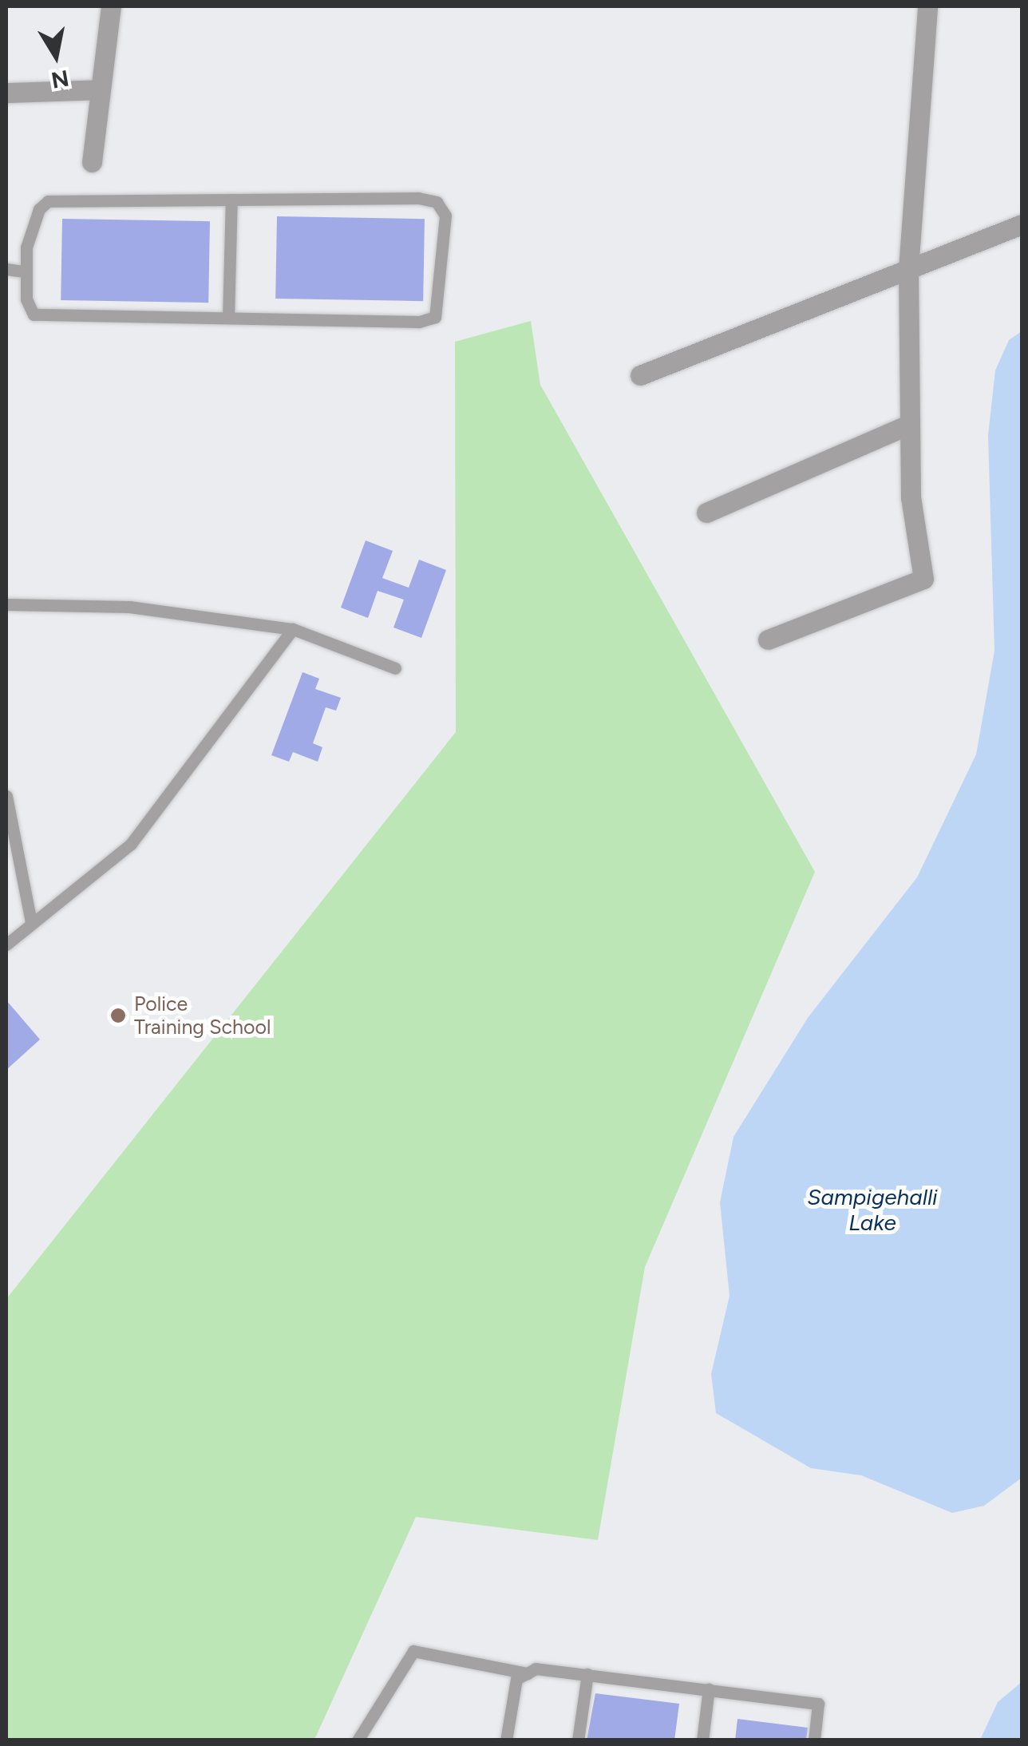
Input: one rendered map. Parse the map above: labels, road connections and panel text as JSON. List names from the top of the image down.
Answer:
{
  "water": ["Sampigehalli Lake"],
  "places": ["Police Training School"],
  "north": "bottom"
}
